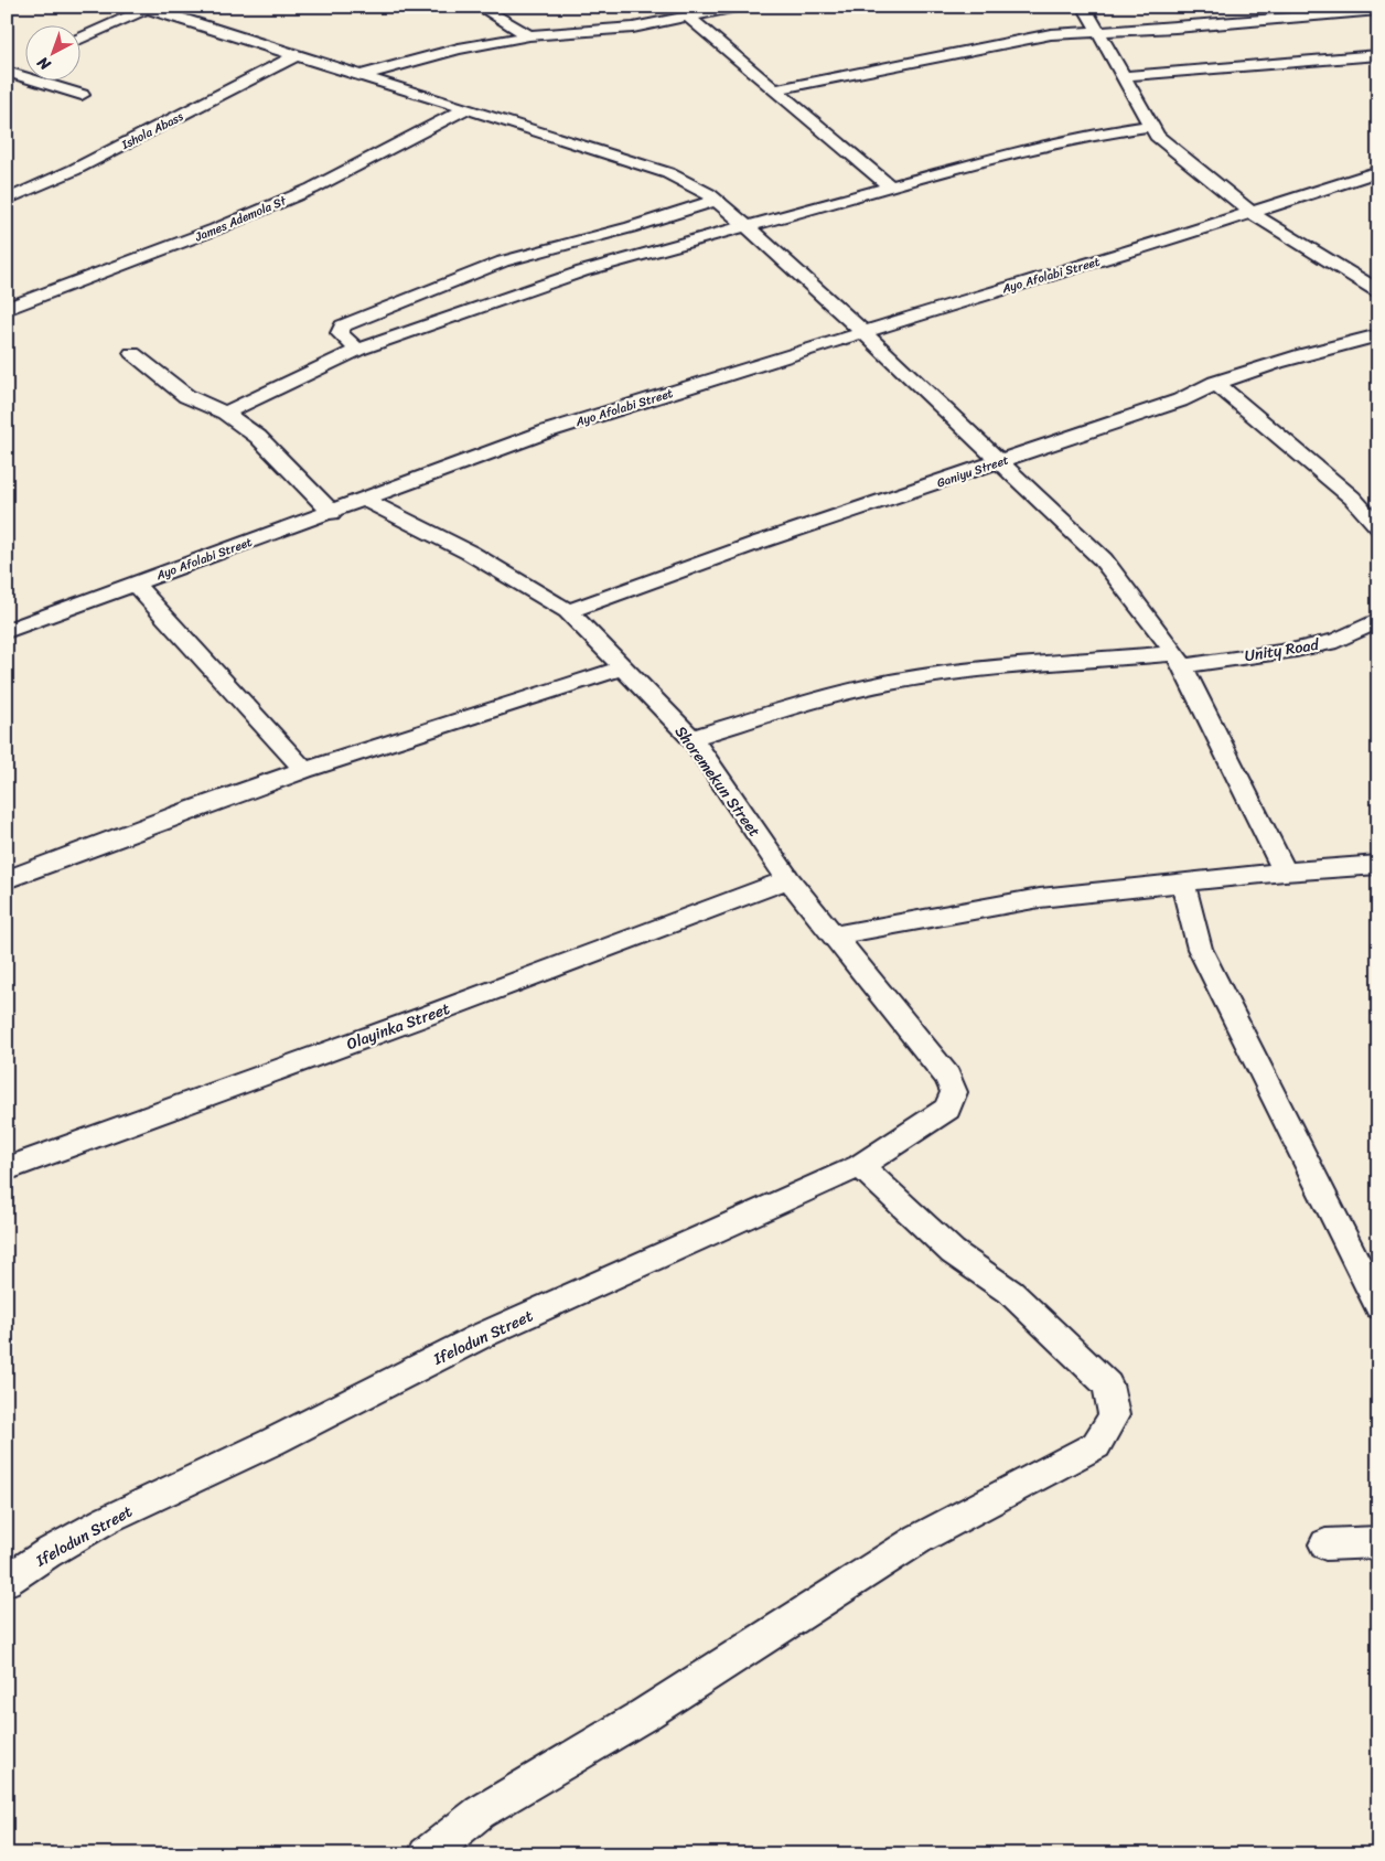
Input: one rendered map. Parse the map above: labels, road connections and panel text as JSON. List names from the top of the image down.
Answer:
{
  "streets": {
    "street": [
      "Ishola Abass",
      "James Ademola St",
      "Ayo Afolabi Street",
      "Ganiyu Street",
      "Unity Road",
      "Shoremekun Street",
      "Olayinka Street",
      "Ifelodun Street"
    ]
  },
  "crossings": [
    ["Ayo Afolabi Street", "Shoremekun Street"],
    ["Ganiyu Street", "Shoremekun Street"],
    ["Unity Road", "Shoremekun Street"],
    ["Shoremekun Street", "Olayinka Street"],
    ["Shoremekun Street", "Ifelodun Street"]
  ],
  "north": "bottom left"
}
